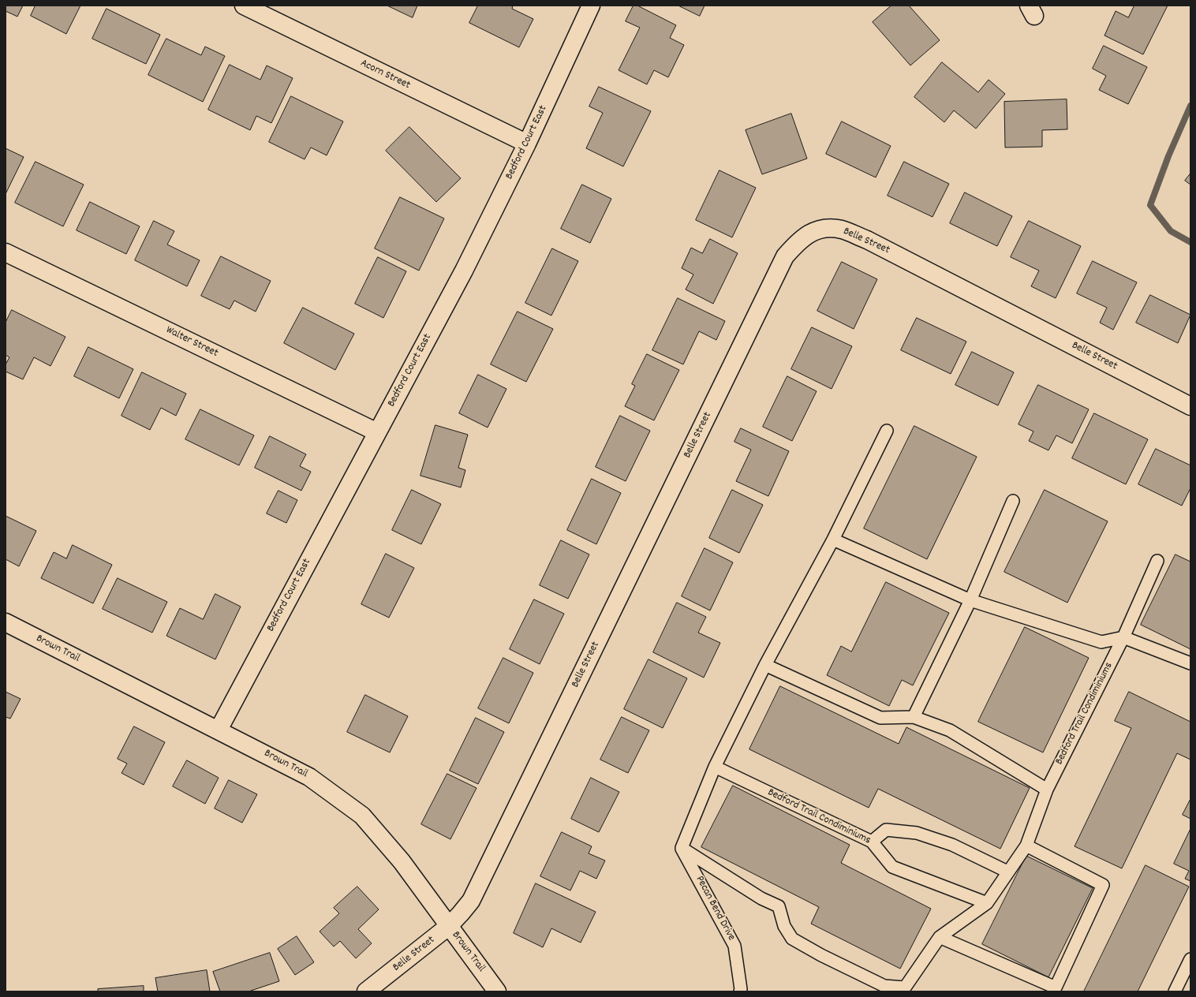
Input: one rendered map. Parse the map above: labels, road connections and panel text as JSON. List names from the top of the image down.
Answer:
{
  "streets": {
    "street": [
      "Acorn Street",
      "Bedford Court East",
      "Belle Street",
      "Walter Street",
      "Brown Trail"
    ],
    "lane": ["Bedford Trail Condiminiums", "Pecan Bend Drive"]
  },
  "crossings": [
    ["Acorn Street", "Bedford Court East"],
    ["Bedford Court East", "Walter Street"],
    ["Bedford Court East", "Brown Trail"],
    ["Belle Street", "Brown Trail"],
    ["Bedford Trail Condiminiums", "Pecan Bend Drive"]
  ]
}
